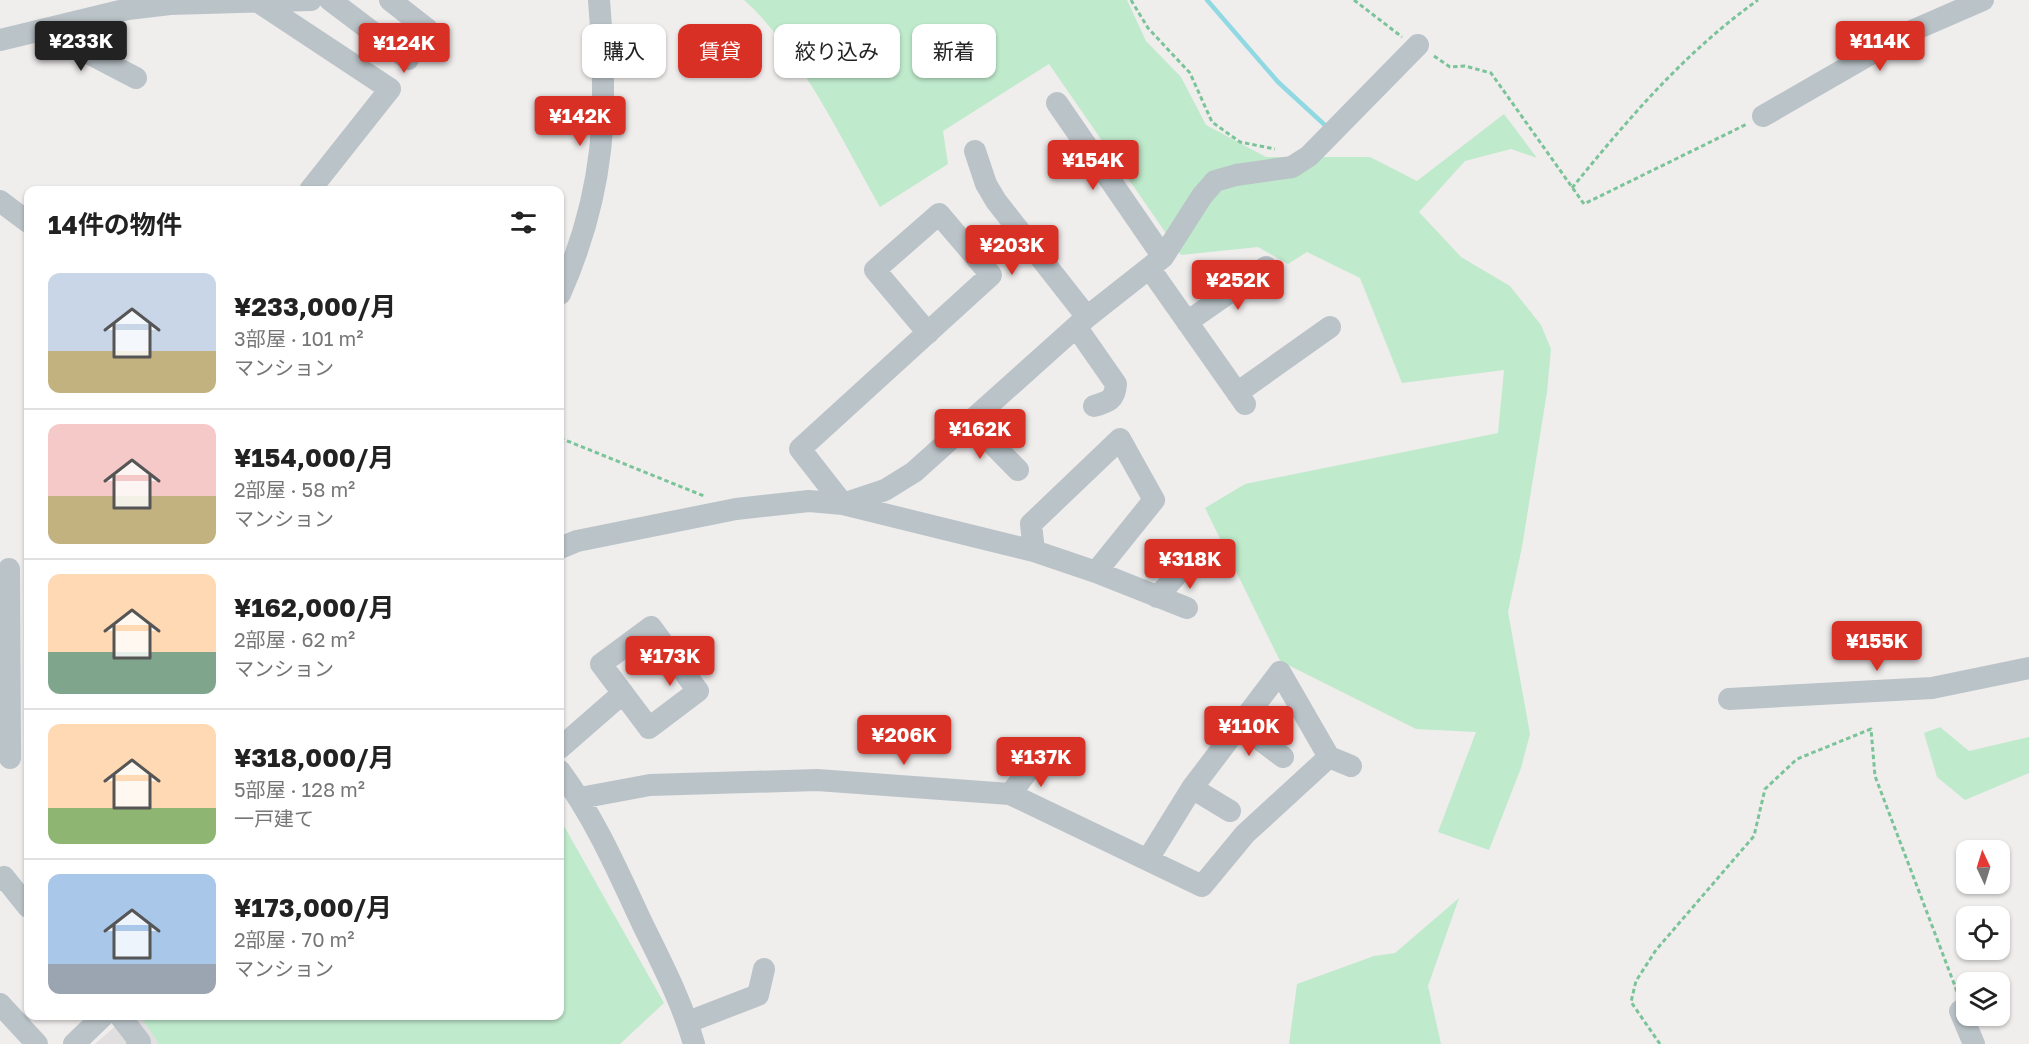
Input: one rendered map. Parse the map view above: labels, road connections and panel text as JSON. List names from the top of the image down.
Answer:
{
  "north": "top",
  "page": {
    "price": [
      "¥233K",
      "¥114K",
      "¥124K",
      "¥142K",
      "¥154K",
      "¥203K",
      "¥252K",
      "¥162K",
      "¥318K",
      "¥155K",
      "¥173K",
      "¥110K",
      "¥206K",
      "¥137K"
    ],
    "chip": [
      "購入",
      "賃貸",
      "絞り込み",
      "新着"
    ],
    "heading": "14件の物件",
    "list": [
      {
        "name": "¥233,000/月",
        "note": "3部屋 · 101 m² · マンション"
      },
      {
        "name": "¥154,000/月",
        "note": "2部屋 · 58 m² · マンション"
      },
      {
        "name": "¥162,000/月",
        "note": "2部屋 · 62 m² · マンション"
      },
      {
        "name": "¥318,000/月",
        "note": "5部屋 · 128 m² · 一戸建て"
      },
      {
        "name": "¥173,000/月",
        "note": "2部屋 · 70 m² · マンション"
      }
    ]
  }
}
